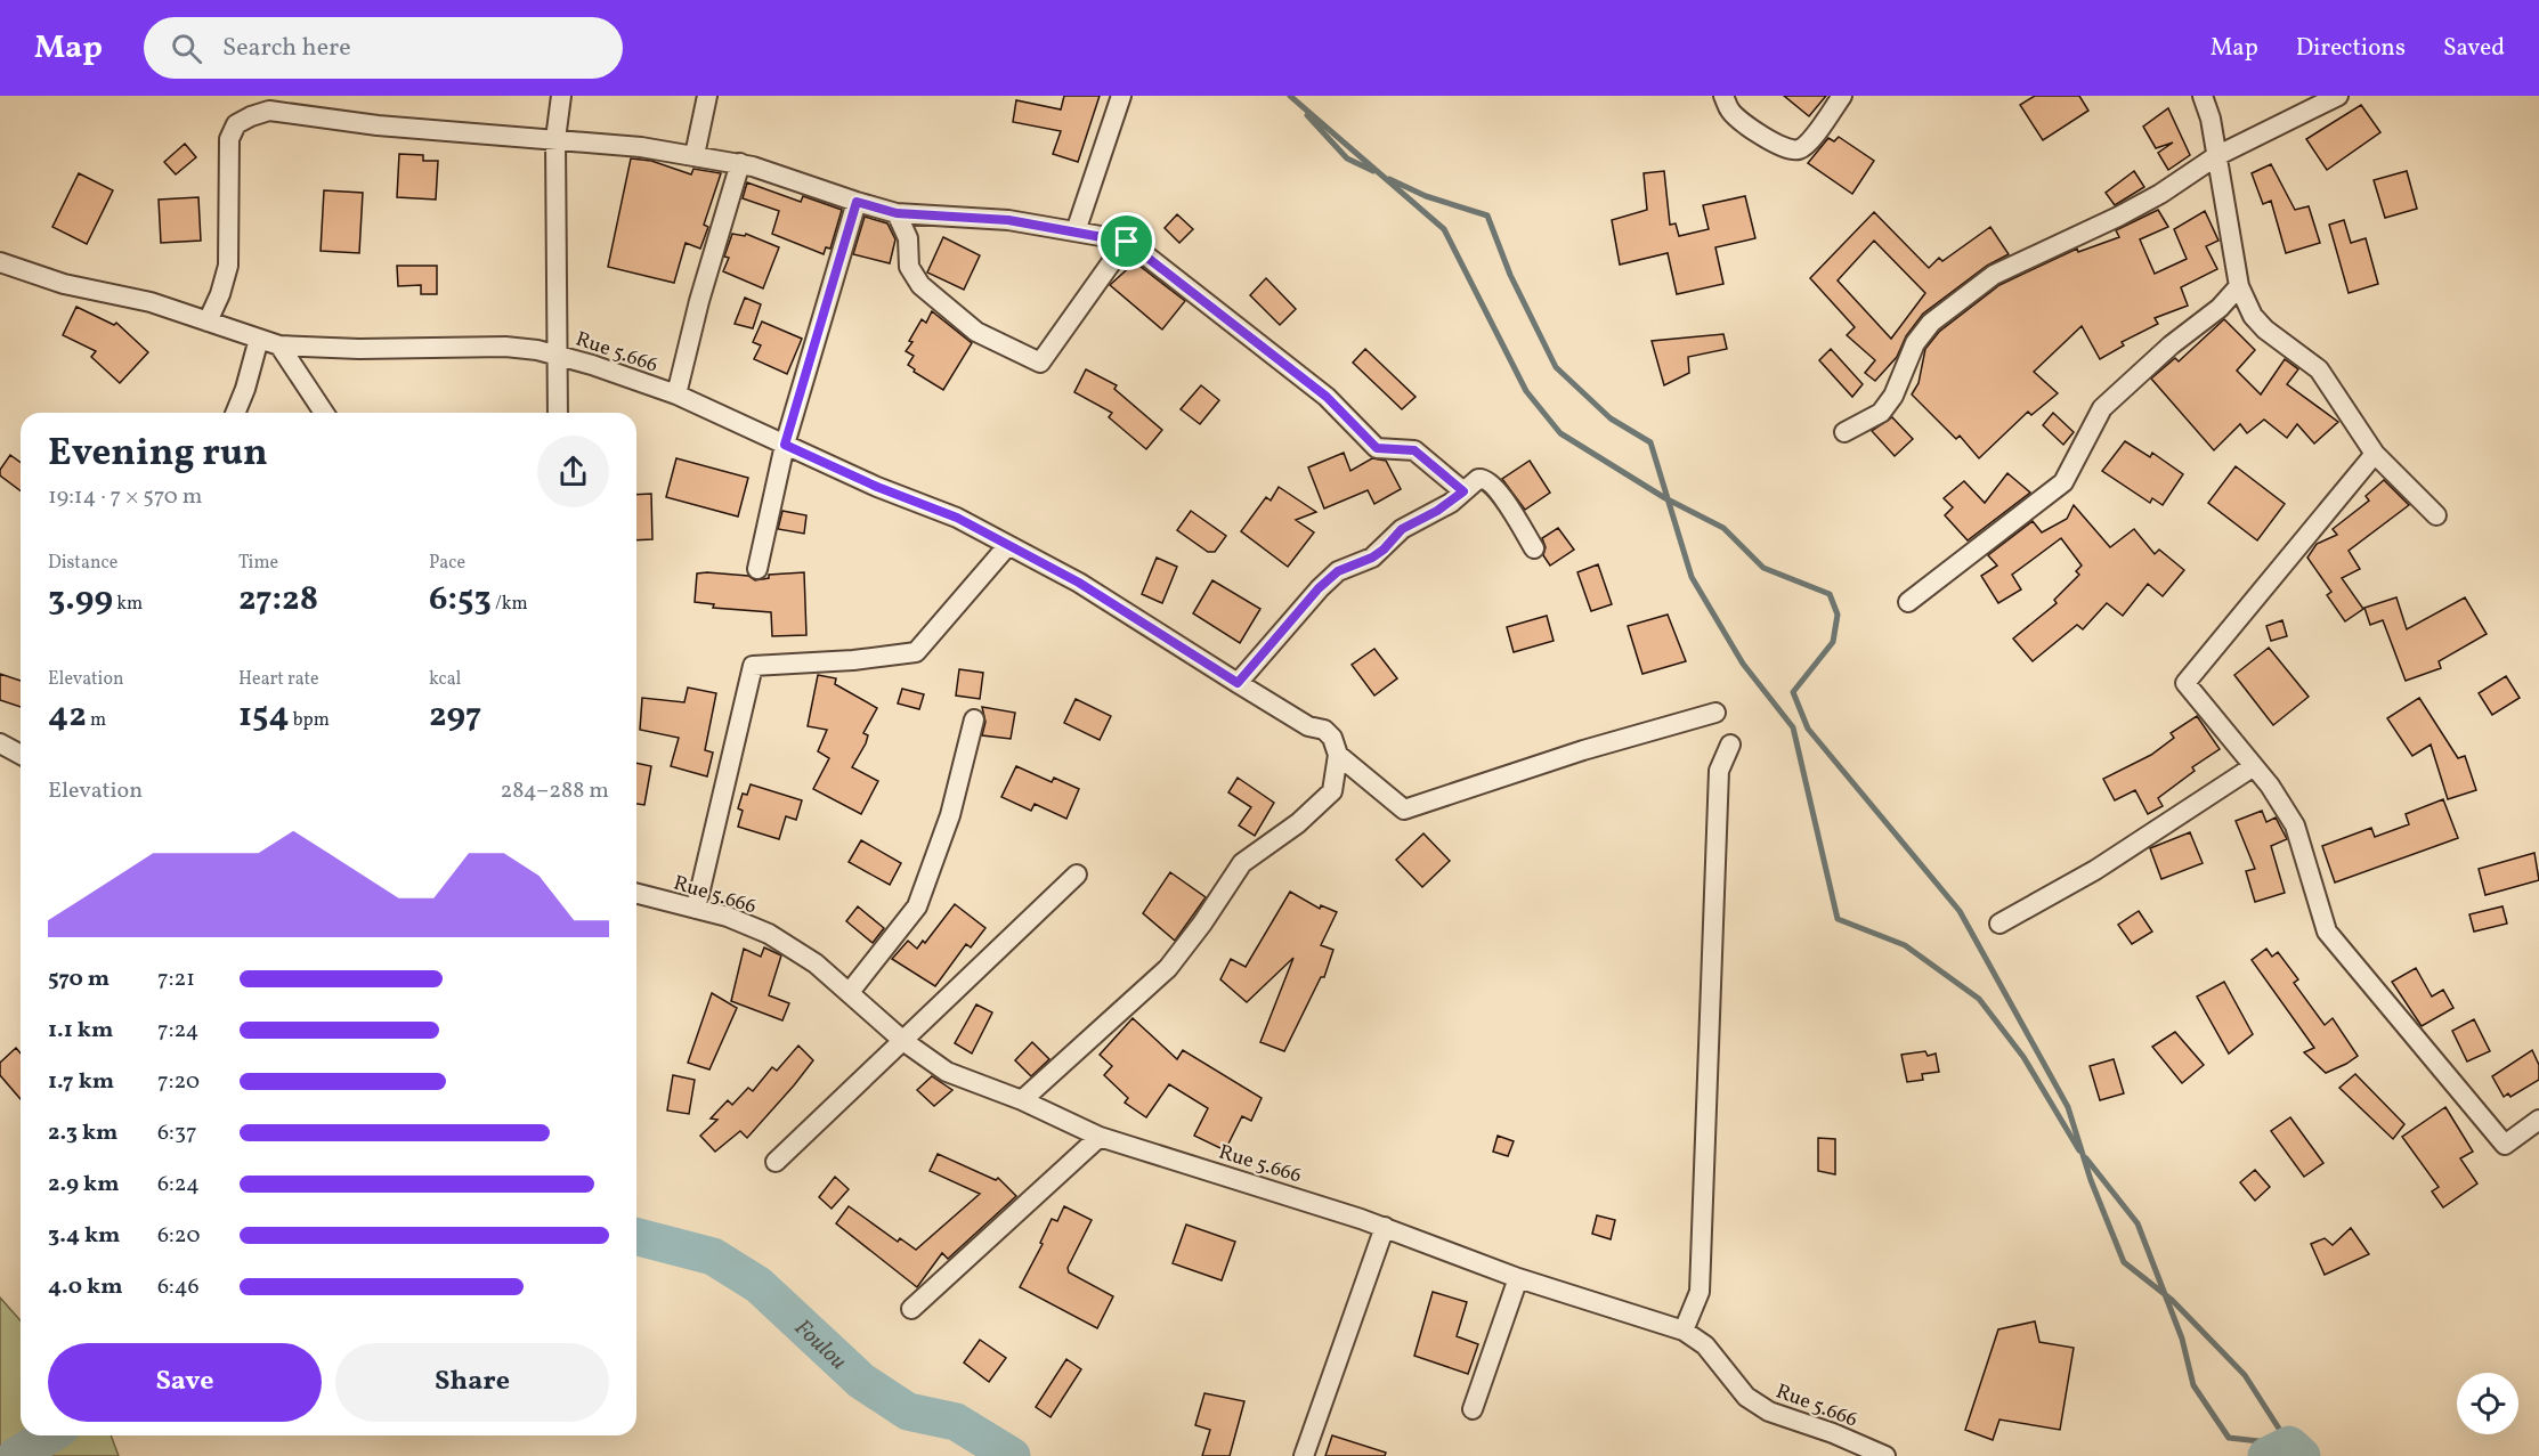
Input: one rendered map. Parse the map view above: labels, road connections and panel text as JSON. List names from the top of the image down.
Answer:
{
  "streets": {
    "street": ["Rue 5.666"]
  },
  "water": ["Foulou"],
  "page": {
    "header": "Map",
    "search": "Search here",
    "nav": ["Map", "Directions", "Saved"],
    "heading": ["Evening run", "19:14 · 7 × 570 m"],
    "stats": [
      ["Distance", "3.99 km"],
      ["Time", "27:28"],
      ["Pace", "6:53 /km"],
      ["Elevation", "42 m"],
      ["Heart rate", "154 bpm"],
      ["kcal", "297"]
    ],
    "chart": ["Elevation", "284–288 m"],
    "list": [
      {
        "name": "570 m",
        "note": "7:21"
      },
      {
        "name": "1.1 km",
        "note": "7:24"
      },
      {
        "name": "1.7 km",
        "note": "7:20"
      },
      {
        "name": "2.3 km",
        "note": "6:37"
      },
      {
        "name": "2.9 km",
        "note": "6:24"
      },
      {
        "name": "3.4 km",
        "note": "6:20"
      },
      {
        "name": "4.0 km",
        "note": "6:46"
      }
    ],
    "buttons": ["Save", "Share"]
  }
}
